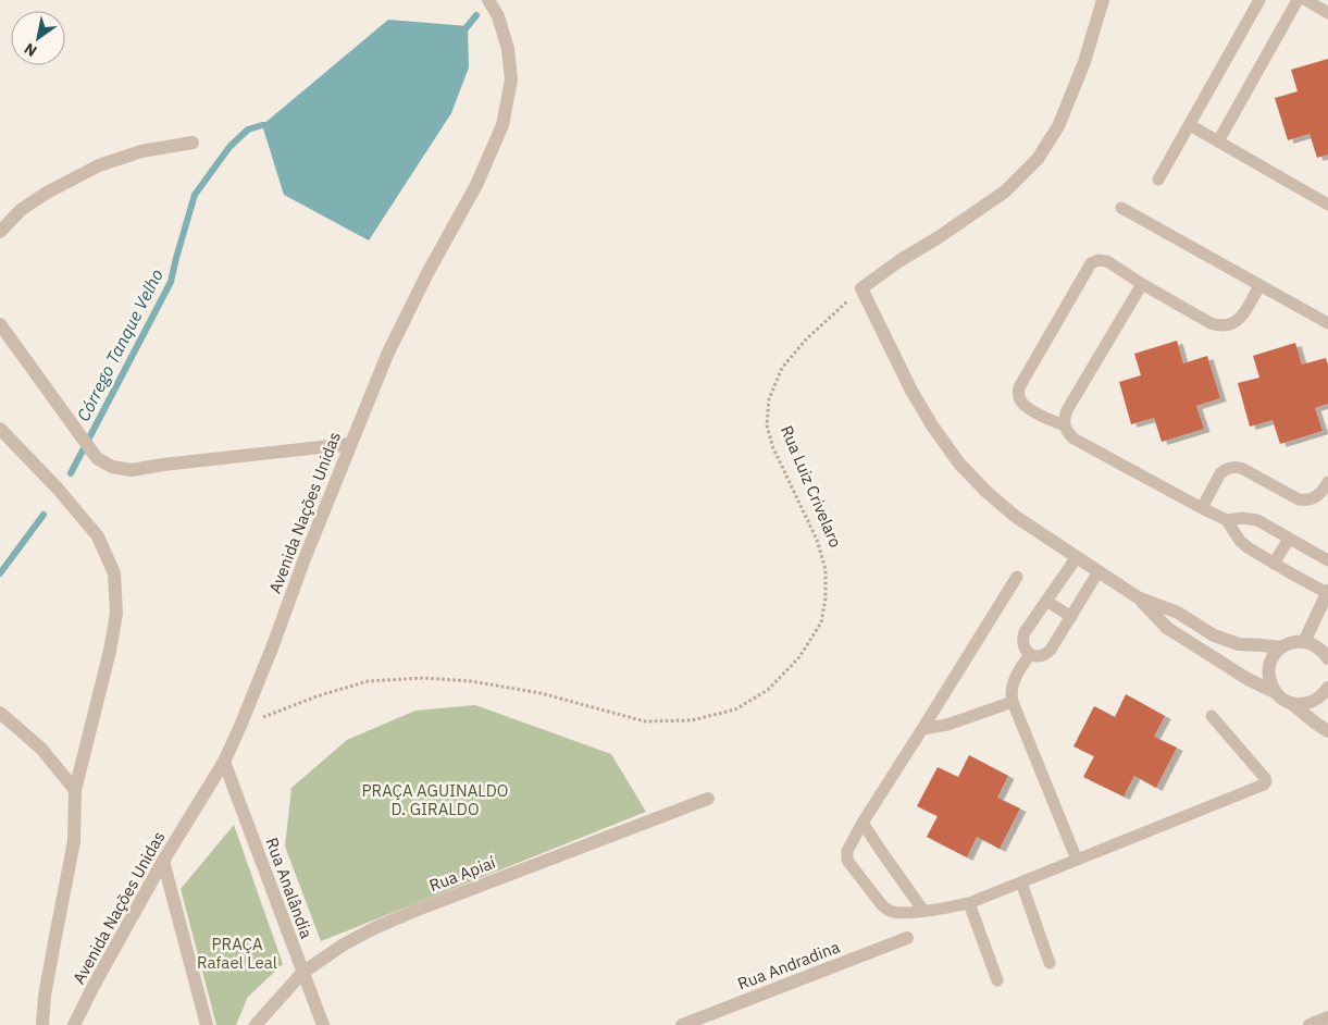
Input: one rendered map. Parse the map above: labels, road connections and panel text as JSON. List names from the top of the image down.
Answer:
{
  "streets": {
    "street": [
      "Avenida Nações Unidas",
      "Rua Apiaí",
      "Rua Analândia",
      "Rua Andradina"
    ],
    "path": ["Rua Luiz Crivelaro"]
  },
  "crossings": [
    ["Rua Luiz Crivelaro", "Avenida Nações Unidas"],
    ["Avenida Nações Unidas", "Rua Analândia"],
    ["Rua Apiaí", "Rua Analândia"]
  ],
  "water": ["Córrego Tanque Velho"],
  "parks": ["PRAÇA AGUINALDO D. GIRALDO", "PRAÇA Rafael Leal"],
  "north": "bottom left"
}
